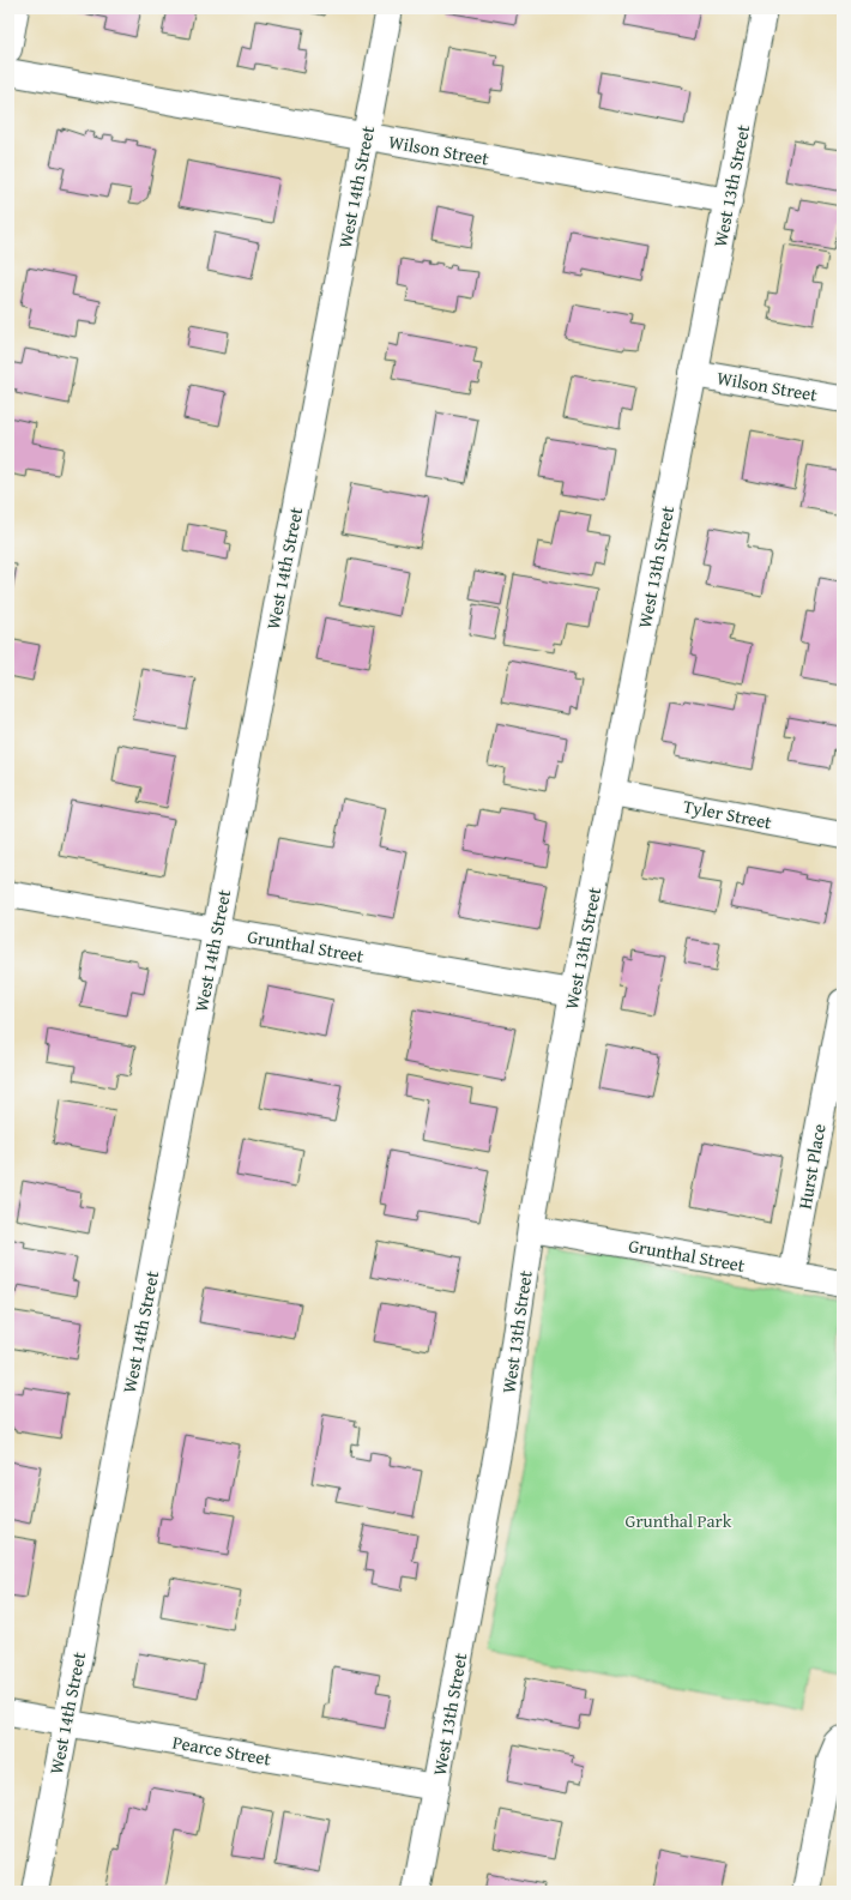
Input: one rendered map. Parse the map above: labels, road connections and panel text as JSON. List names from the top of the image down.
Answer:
{
  "streets": {
    "street": [
      "Wilson Street",
      "West 13th Street",
      "West 14th Street",
      "Tyler Street",
      "Grunthal Street",
      "Hurst Place",
      "Pearce Street"
    ]
  },
  "crossings": [
    ["Wilson Street", "West 13th Street"],
    ["Wilson Street", "West 14th Street"],
    ["West 13th Street", "Tyler Street"],
    ["West 13th Street", "Grunthal Street"],
    ["West 13th Street", "Pearce Street"],
    ["West 14th Street", "Grunthal Street"],
    ["West 14th Street", "Pearce Street"],
    ["Grunthal Street", "Hurst Place"]
  ],
  "parks": ["Grunthal Park"]
}
